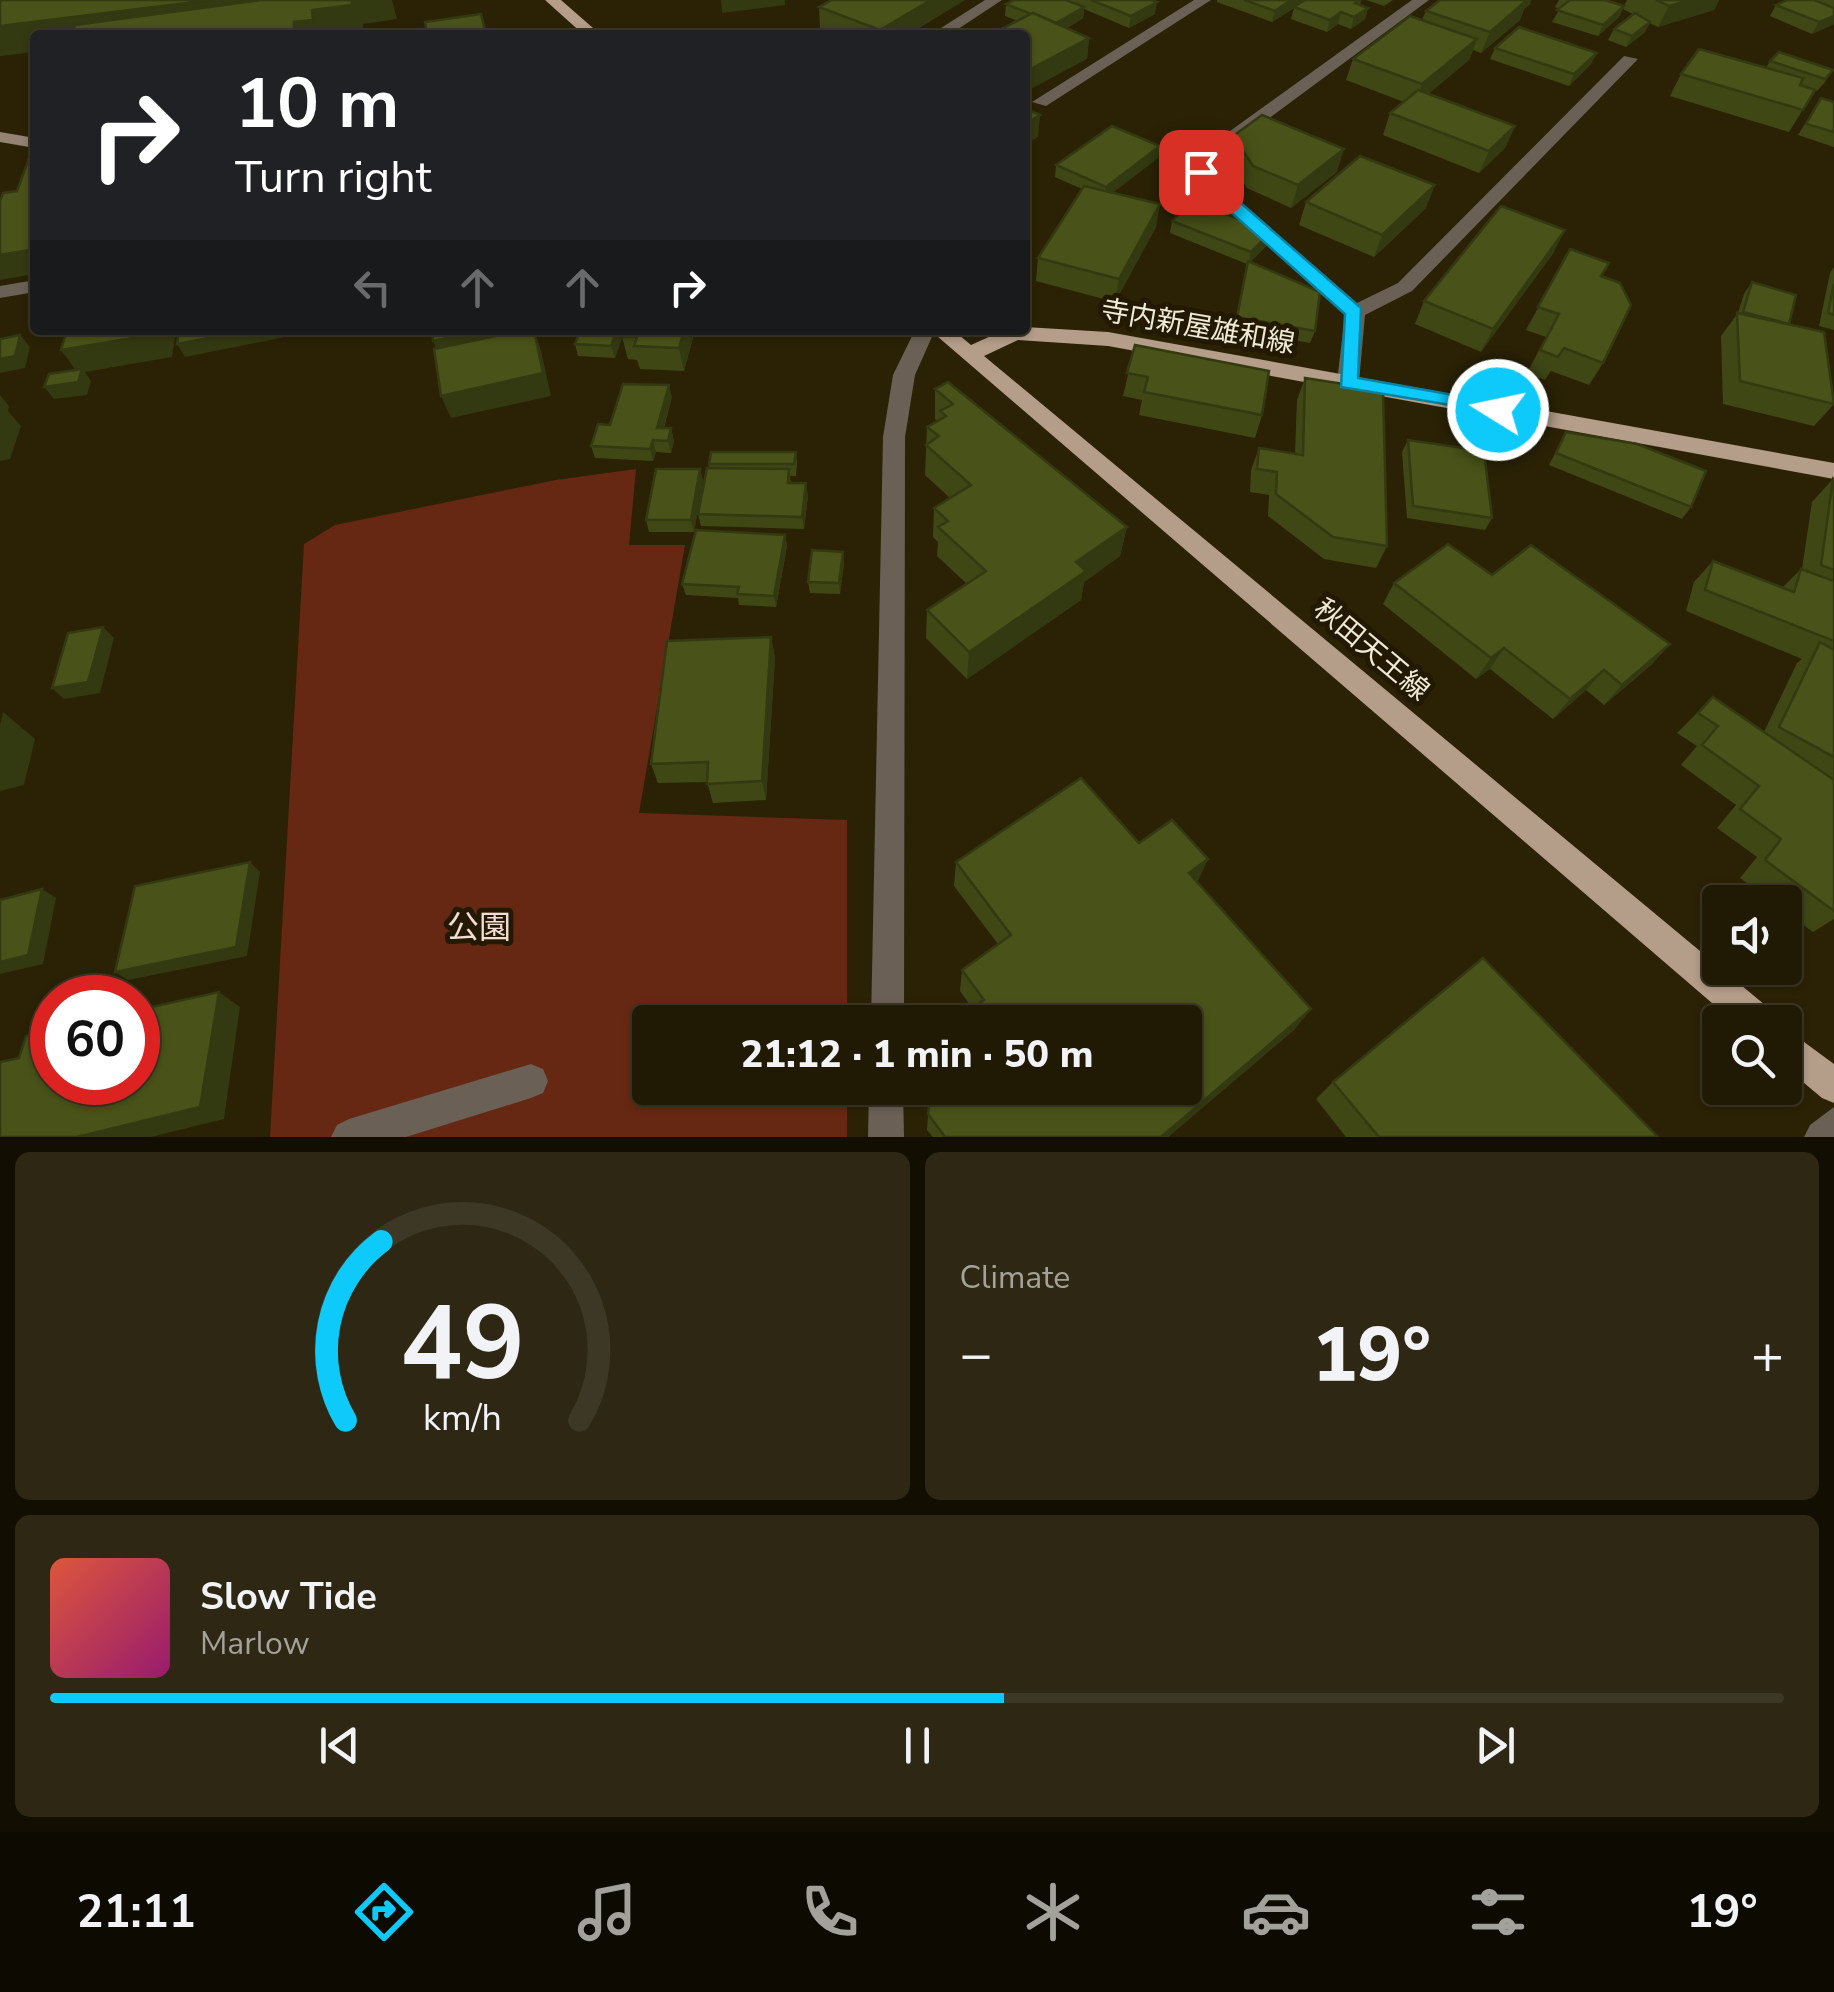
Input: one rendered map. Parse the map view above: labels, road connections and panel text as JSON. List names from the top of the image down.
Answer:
{
  "streets": {
    "main road": ["寺内新屋雄和線", "秋田天王線"]
  },
  "crossings": [
    ["寺内新屋雄和線", "秋田天王線"]
  ],
  "parks": ["公園"],
  "page": {
    "turn": ["10 m", "Turn right"],
    "limit": "60",
    "trip": "21:12 · 1 min · 50 m",
    "tile": "Climate",
    "heat": ["−", "19°", "+"],
    "song": ["Slow Tide", "Marlow"],
    "tabs": ["21:11", "19°"],
    "gauge": ["49", "km/h"]
  }
}
